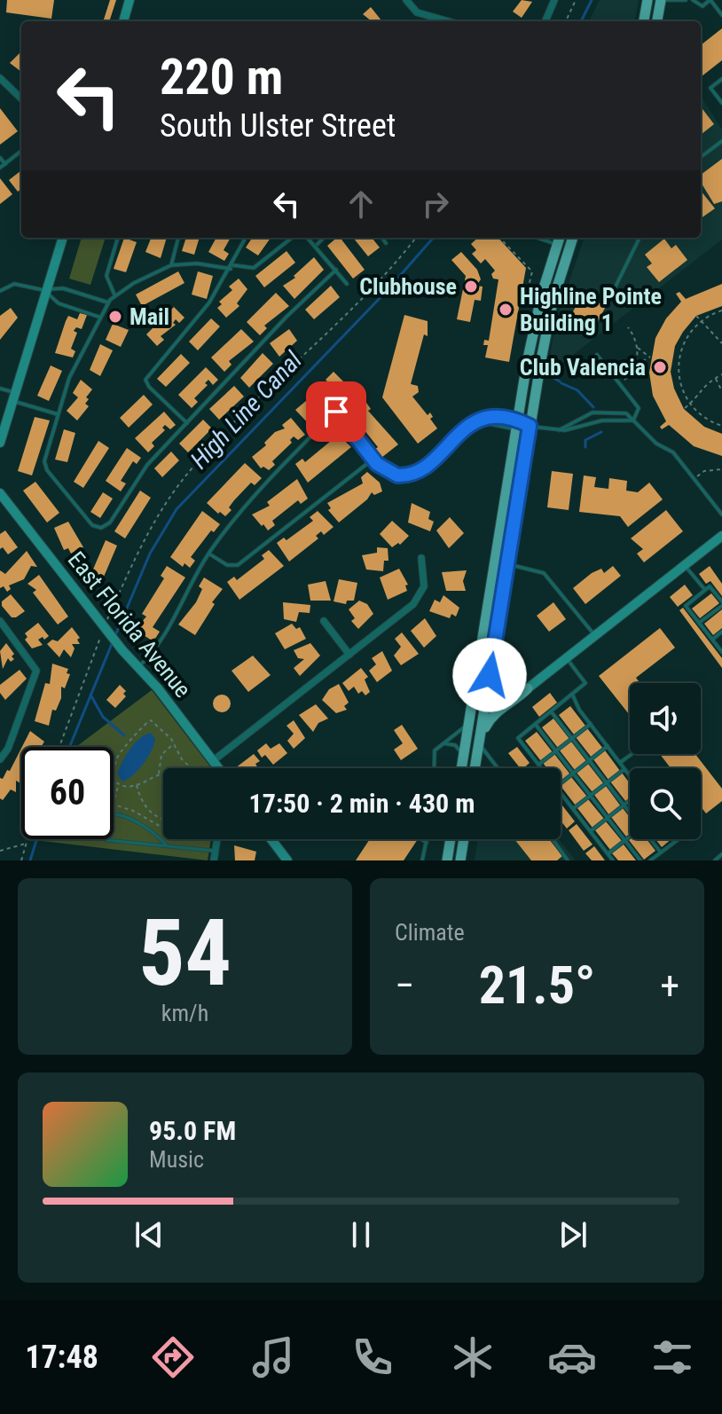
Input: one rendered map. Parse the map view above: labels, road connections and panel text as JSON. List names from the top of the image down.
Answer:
{
  "streets": {
    "street": ["East Florida Avenue"]
  },
  "water": ["High Line Canal"],
  "places": [
    "Clubhouse",
    "Highline Pointe Building 1",
    "Mail",
    "Club Valencia"
  ],
  "page": {
    "turn": ["220 m", "South Ulster Street"],
    "limit": "60",
    "trip": "17:50 · 2 min · 430 m",
    "tile": [
      ["54", "km/h"],
      "Climate"
    ],
    "heat": ["−", "21.5°", "+"],
    "song": ["95.0 FM", "Music"],
    "tabs": "17:48"
  }
}
